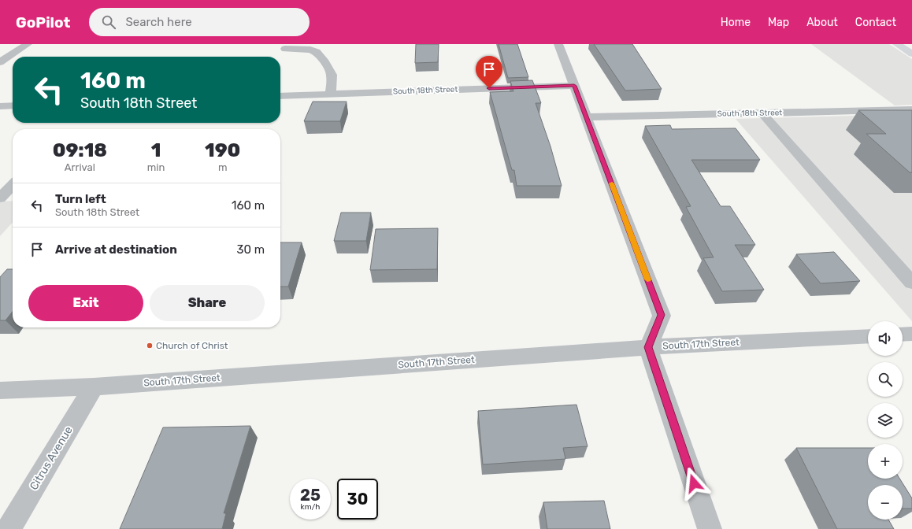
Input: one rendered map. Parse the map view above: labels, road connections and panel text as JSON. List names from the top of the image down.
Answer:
{
  "streets": {
    "street": ["South 18th Street", "South 17th Street", "Citrus Avenue"]
  },
  "crossings": [
    ["South 17th Street", "Citrus Avenue"]
  ],
  "places": ["Church of Christ"],
  "page": {
    "header": "GoPilot",
    "search": "Search here",
    "nav": [
      "Home",
      "Map",
      "About",
      "Contact"
    ],
    "turn": ["160 m", "South 18th Street"],
    "eta": [
      "09:18",
      "Arrival",
      "1",
      "min",
      "190",
      "m"
    ],
    "list": [
      {
        "name": "Turn left",
        "note": "South 18th Street",
        "value": "160 m"
      },
      {
        "name": "Arrive at destination",
        "value": "30 m"
      }
    ],
    "buttons": ["Exit", "Share"],
    "map_buttons": ["+", "−"],
    "speed": "25 km/h",
    "limit": "30"
  }
}
